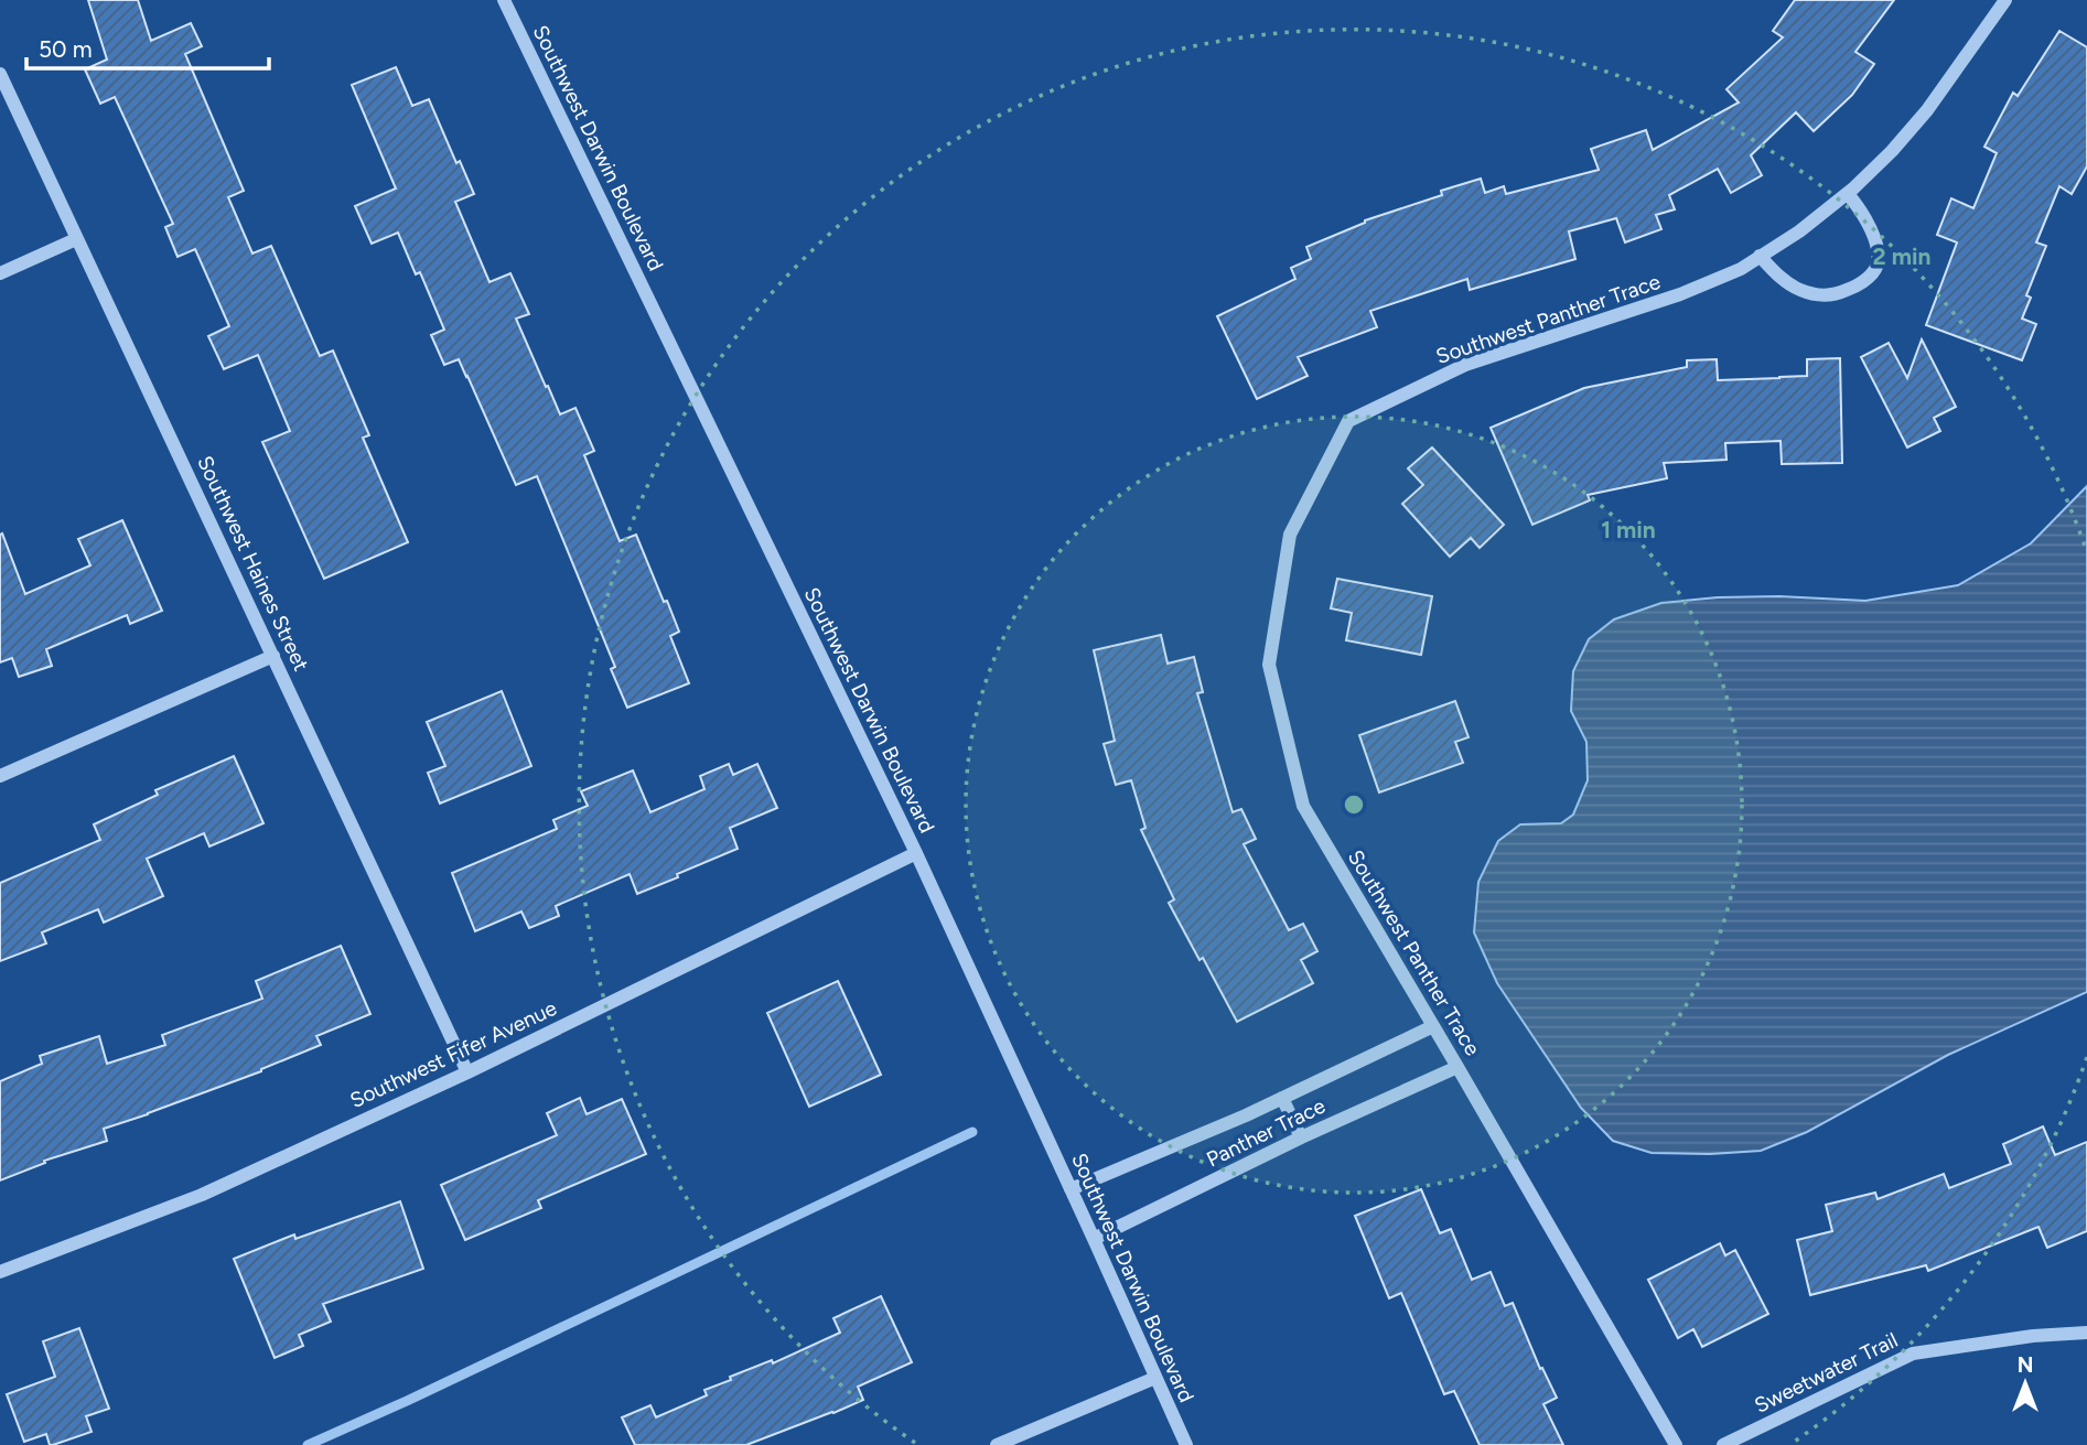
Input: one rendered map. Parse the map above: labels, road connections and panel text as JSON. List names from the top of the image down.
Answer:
{
  "streets": {
    "street": [
      "Southwest Darwin Boulevard",
      "Southwest Panther Trace",
      "Southwest Haines Street",
      "Southwest Fifer Avenue",
      "Panther Trace",
      "Sweetwater Trail"
    ]
  },
  "crossings": [
    ["Southwest Darwin Boulevard", "Southwest Fifer Avenue"],
    ["Southwest Darwin Boulevard", "Panther Trace"],
    ["Southwest Panther Trace", "Panther Trace"],
    ["Southwest Haines Street", "Southwest Fifer Avenue"]
  ],
  "scale_bar": "50 m",
  "north": "top",
  "rings": ["2 min", "1 min"]
}
